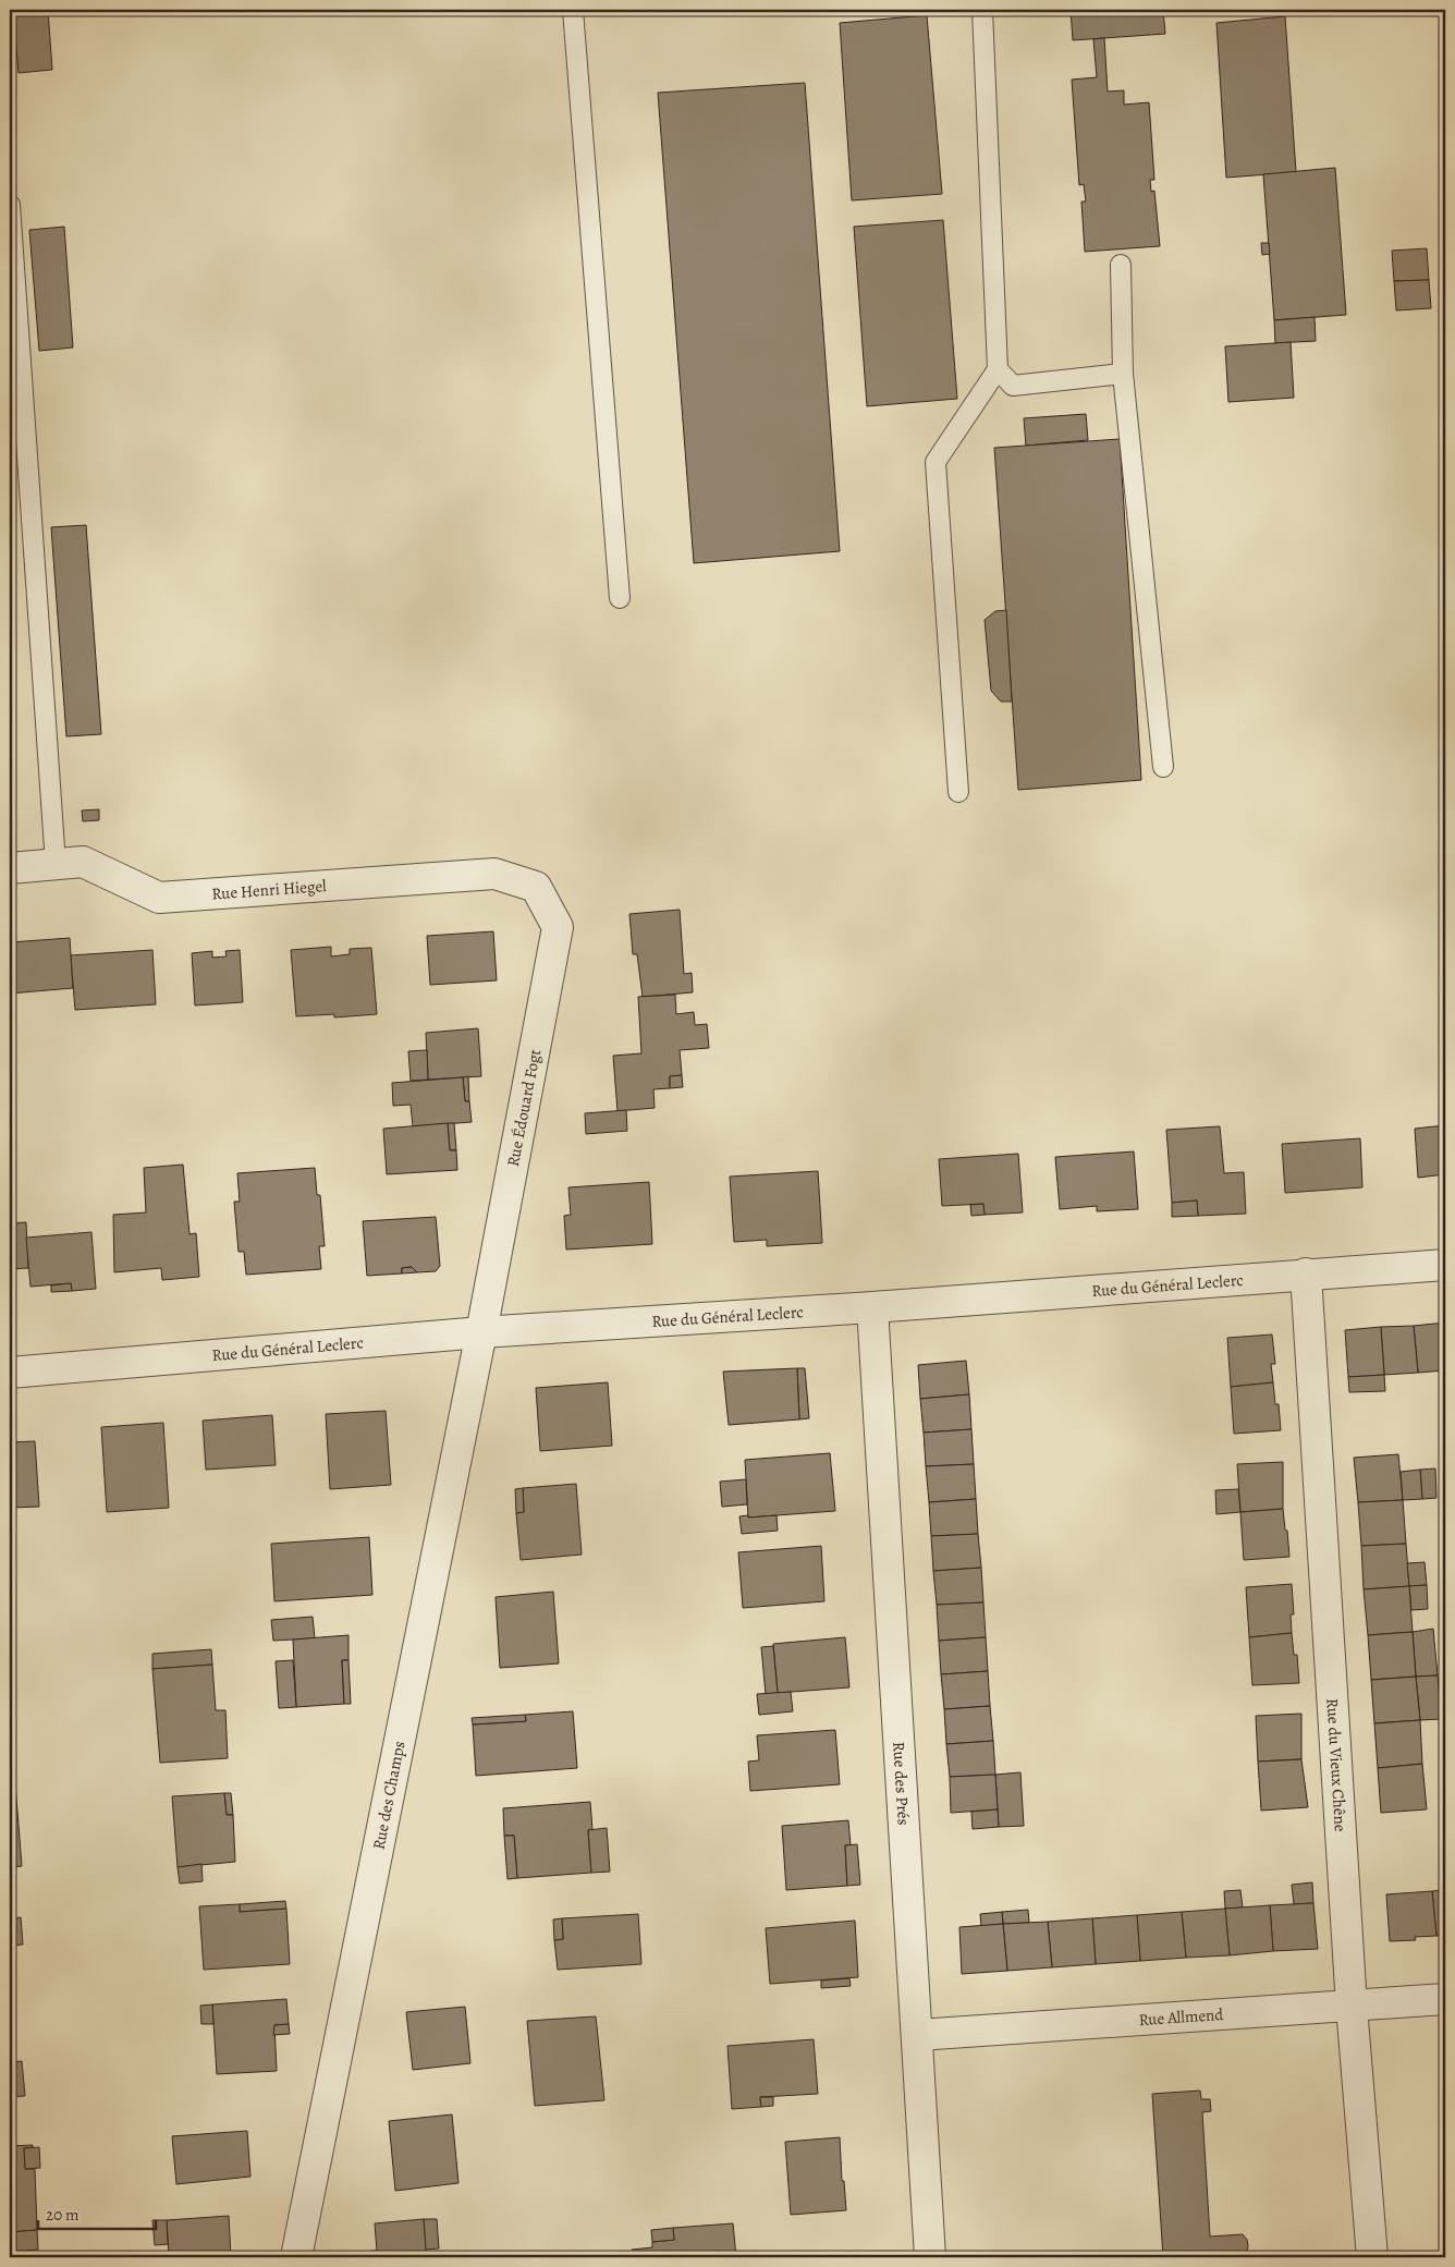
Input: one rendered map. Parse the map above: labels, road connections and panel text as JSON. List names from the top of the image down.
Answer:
{
  "streets": {
    "street": [
      "Rue Henri Hiegel",
      "Rue Édouard Fogt",
      "Rue du Général Leclerc",
      "Rue du Vieux Chêne",
      "Rue des Prés",
      "Rue des Champs",
      "Rue Allmend"
    ]
  },
  "crossings": [
    ["Rue Henri Hiegel", "Rue Édouard Fogt"],
    ["Rue Édouard Fogt", "Rue du Général Leclerc"],
    ["Rue Édouard Fogt", "Rue des Champs"],
    ["Rue du Général Leclerc", "Rue du Vieux Chêne"],
    ["Rue du Général Leclerc", "Rue des Prés"],
    ["Rue du Général Leclerc", "Rue des Champs"],
    ["Rue du Vieux Chêne", "Rue Allmend"],
    ["Rue des Prés", "Rue Allmend"]
  ],
  "scale_bar": "20 m"
}
